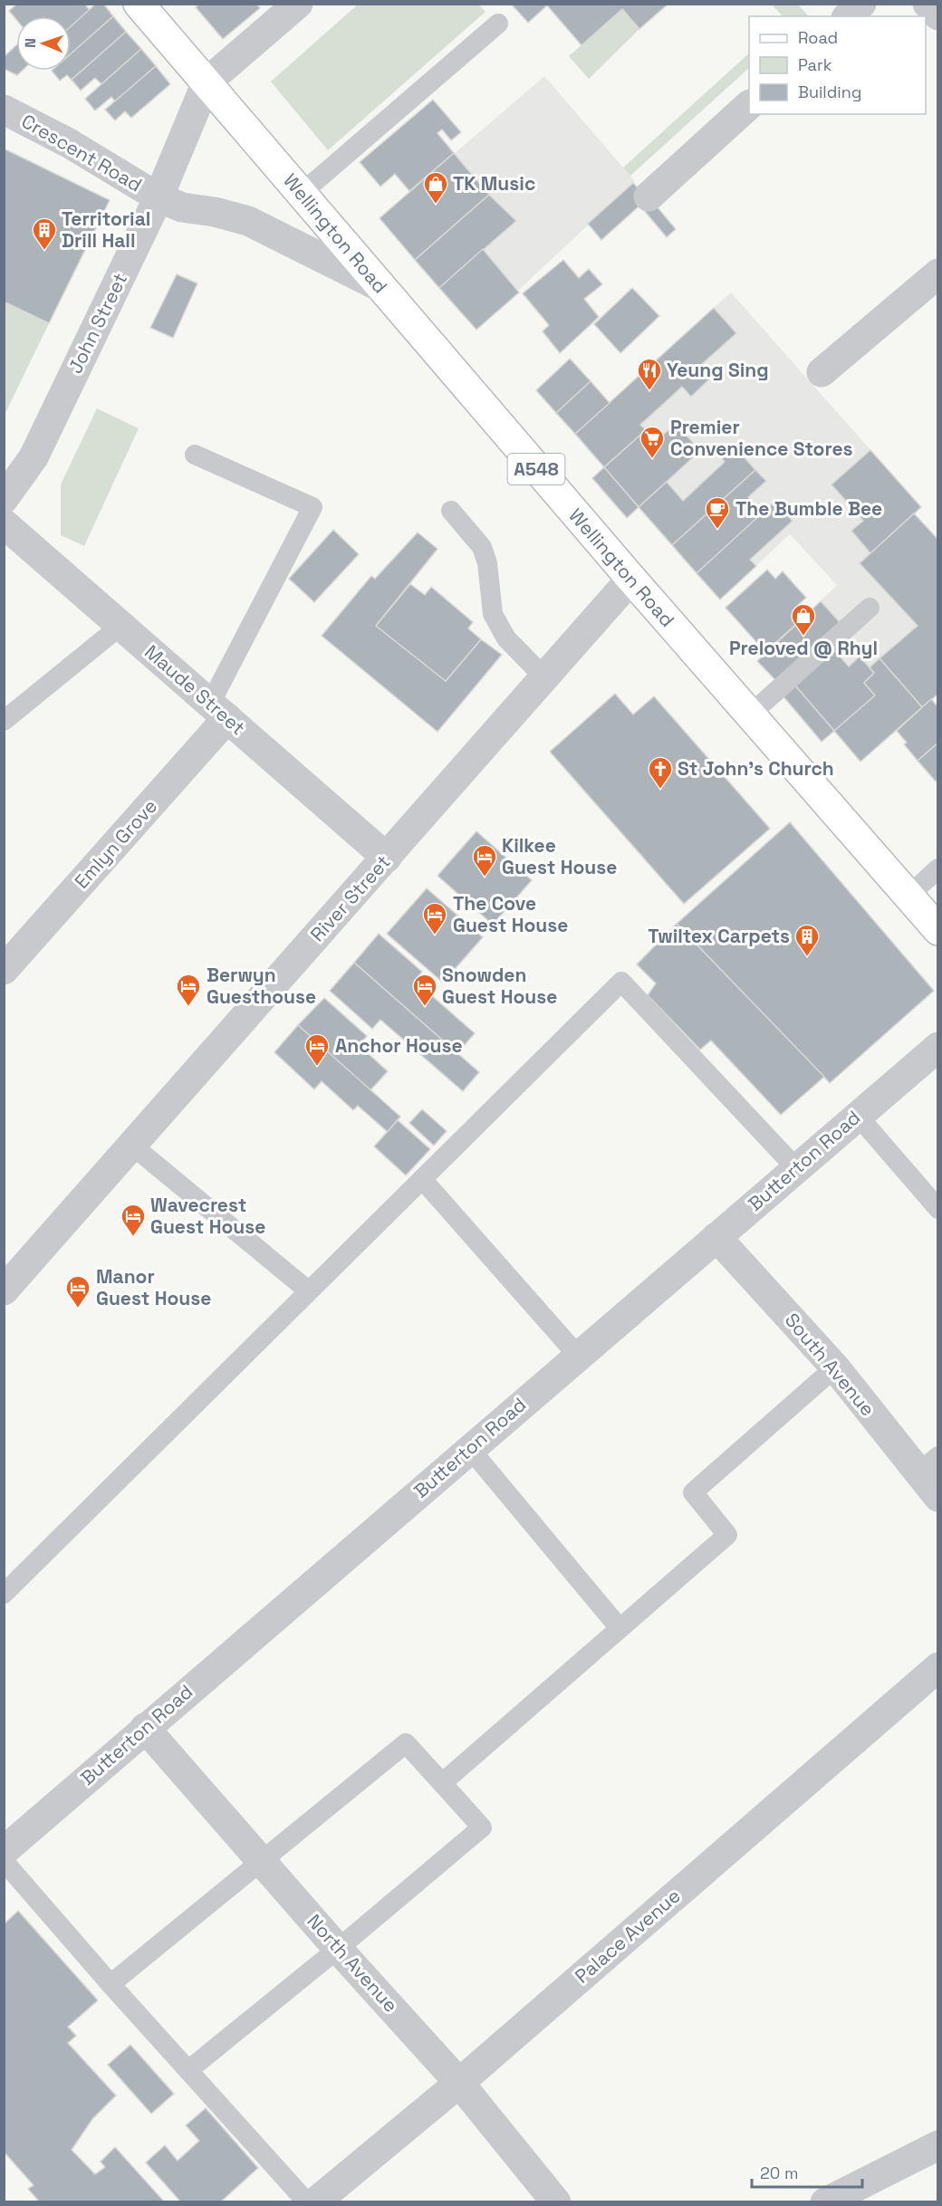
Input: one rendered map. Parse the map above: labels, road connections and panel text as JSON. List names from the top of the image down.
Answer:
{
  "streets": {
    "main road": ["Wellington Road", "A548"],
    "street": [
      "Crescent Road",
      "John Street",
      "Maude Street",
      "Emlyn Grove",
      "River Street",
      "Butterton Road",
      "South Avenue",
      "Palace Avenue",
      "North Avenue"
    ]
  },
  "crossings": [
    ["Crescent Road", "Wellington Road"],
    ["Crescent Road", "John Street"],
    ["Wellington Road", "John Street"],
    ["Wellington Road", "River Street"],
    ["Maude Street", "Emlyn Grove"],
    ["Maude Street", "River Street"],
    ["Butterton Road", "South Avenue"],
    ["Butterton Road", "North Avenue"],
    ["Palace Avenue", "North Avenue"]
  ],
  "places": {
    "shop": ["TK Music", "Preloved @ Rhyl"],
    "building": ["Territorial Drill Hall", "Twiltex Carpets"],
    "restaurant": ["Yeung Sing"],
    "supermarket": ["Premier Convenience Stores"],
    "cafe": ["The Bumble Bee"],
    "church": ["St John's Church"],
    "hotel": [
      "Kilkee Guest House",
      "The Cove Guest House",
      "Berwyn Guesthouse",
      "Snowden Guest House",
      "Anchor House",
      "Wavecrest Guest House",
      "Manor Guest House"
    ]
  },
  "legend": ["Road", "Park", "Building"],
  "scale_bar": "20 m",
  "north": "left"
}
